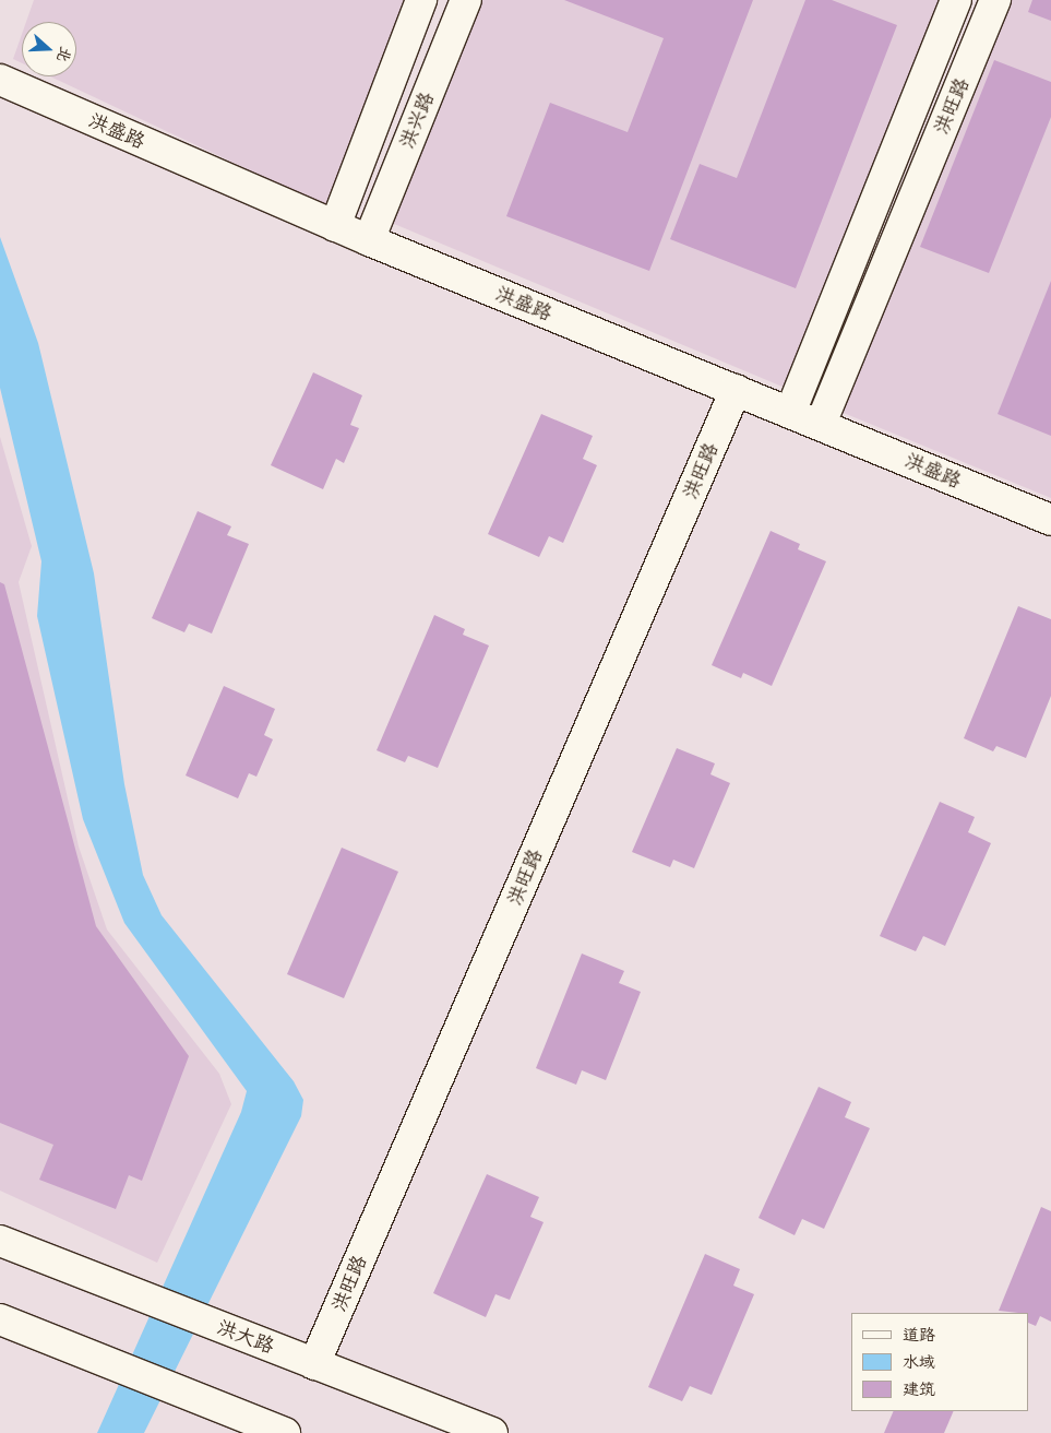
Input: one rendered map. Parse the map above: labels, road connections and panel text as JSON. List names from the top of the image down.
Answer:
{
  "streets": {
    "street": [
      "洪旺路",
      "洪兴路",
      "洪盛路",
      "洪大路"
    ]
  },
  "crossings": [
    ["洪旺路", "洪盛路"],
    ["洪旺路", "洪大路"],
    ["洪兴路", "洪盛路"]
  ],
  "legend": ["道路", "水域", "建筑"],
  "north": "right"
}
